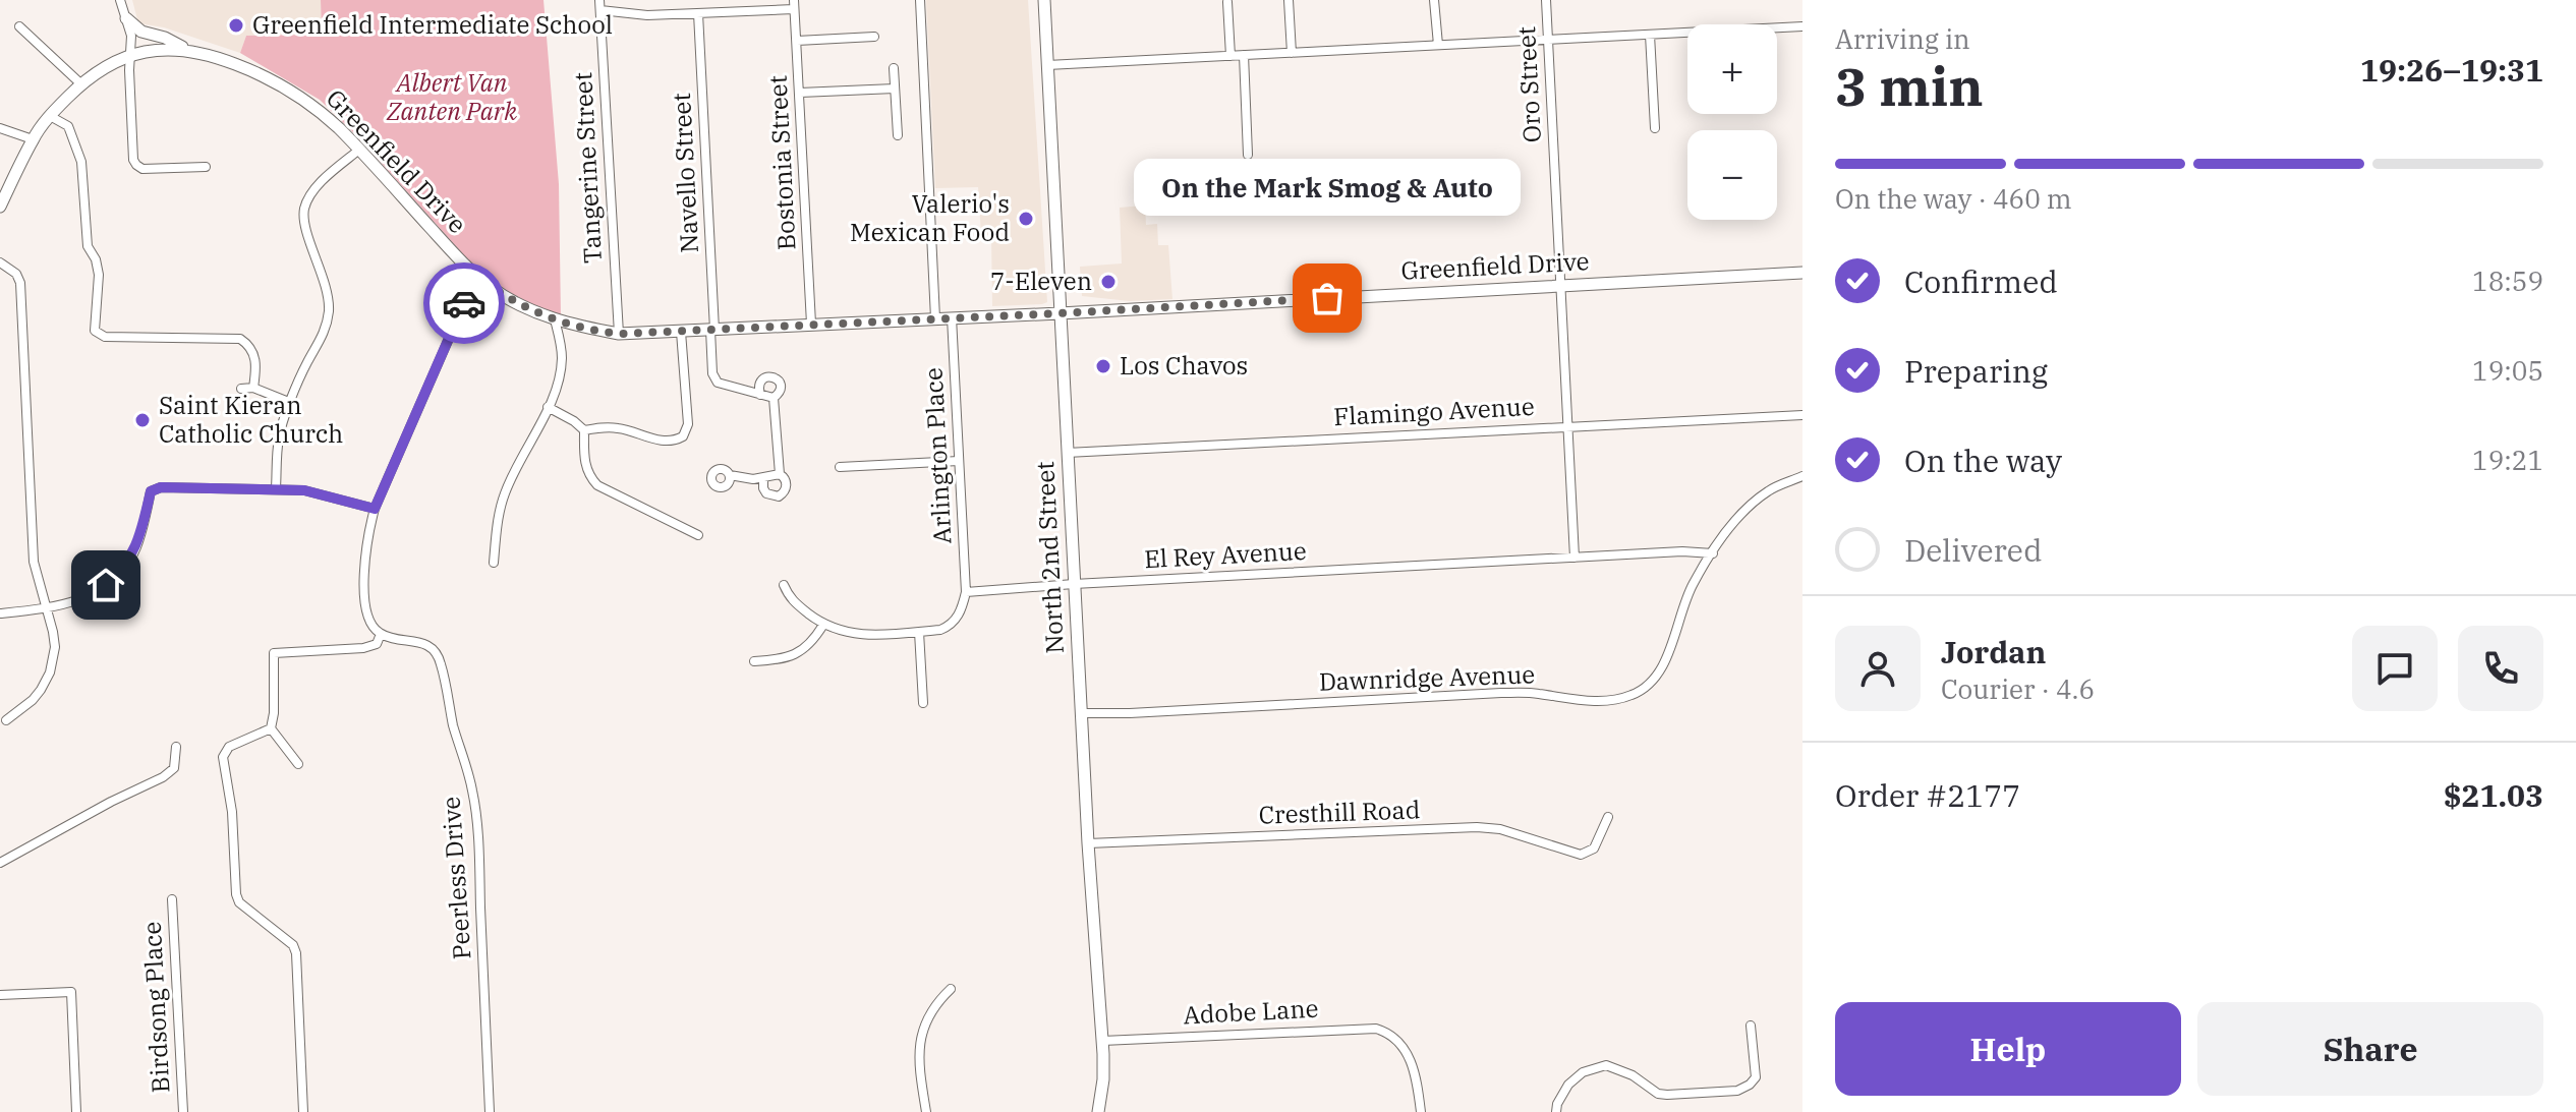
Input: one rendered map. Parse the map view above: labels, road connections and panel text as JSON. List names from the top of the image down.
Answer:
{
  "streets": {
    "main road": ["Greenfield Drive", "North 2nd Street"],
    "street": [
      "Oro Street",
      "Bostonia Street",
      "Tangerine Street",
      "Navello Street",
      "Flamingo Avenue",
      "Arlington Place",
      "El Rey Avenue",
      "Dawnridge Avenue",
      "Cresthill Road",
      "Peerless Drive",
      "Birdsong Place",
      "Adobe Lane"
    ]
  },
  "crossings": [
    ["Oro Street", "Greenfield Drive"],
    ["Oro Street", "Flamingo Avenue"],
    ["Oro Street", "El Rey Avenue"],
    ["Greenfield Drive", "Bostonia Street"],
    ["Greenfield Drive", "Tangerine Street"],
    ["Greenfield Drive", "Navello Street"],
    ["Greenfield Drive", "Arlington Place"],
    ["Greenfield Drive", "North 2nd Street"],
    ["Flamingo Avenue", "North 2nd Street"],
    ["Arlington Place", "El Rey Avenue"],
    ["El Rey Avenue", "North 2nd Street"],
    ["El Rey Avenue", "Dawnridge Avenue"],
    ["North 2nd Street", "Dawnridge Avenue"],
    ["North 2nd Street", "Cresthill Road"],
    ["North 2nd Street", "Adobe Lane"]
  ],
  "parks": ["Albert Van Zanten Park"],
  "places": [
    "Greenfield Intermediate School",
    "Valerio's Mexican Food",
    "7-Eleven",
    "On the Mark Smog & Auto",
    "Los Chavos",
    "Saint Kieran Catholic Church"
  ],
  "page": {
    "heading": ["3 min", "Arriving in", "19:26–19:31"],
    "panel": [
      "Jordan",
      "Courier · 4.6",
      "Order #2177",
      "$21.03"
    ],
    "map_buttons": ["+", "−"],
    "bar": "On the way · 460 m",
    "bubble": "On the Mark Smog & Auto",
    "list": [
      ["Confirmed", "18:59"],
      ["Preparing", "19:05"],
      ["On the way", "19:21"],
      "Delivered"
    ],
    "buttons": ["Help", "Share"]
  }
}
